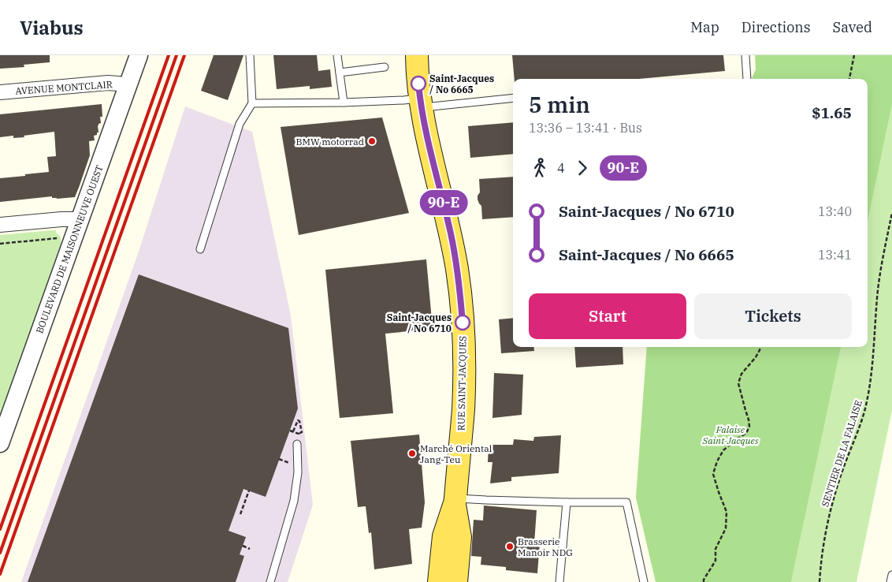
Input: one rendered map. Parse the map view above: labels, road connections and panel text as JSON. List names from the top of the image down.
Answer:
{
  "streets": {
    "main road": ["RUE SAINT-JACQUES"],
    "street": ["AVENUE MONTCLAIR", "BOULEVARD DE MAISONNEUVE OUEST"],
    "path": ["SENTIER DE LA FALAISE"]
  },
  "crossings": [
    ["AVENUE MONTCLAIR", "BOULEVARD DE MAISONNEUVE OUEST"]
  ],
  "parks": ["Falaise Saint-Jacques"],
  "places": [
    "Saint-Jacques / No 6665",
    "BMW motorrad",
    "Saint-Jacques / No 6710",
    "Marché Oriental Jang-Teu",
    "Brasserie Manoir NDG"
  ],
  "lines": ["bus line 90-E"],
  "page": {
    "header": "Viabus",
    "nav": ["Map", "Directions", "Saved"],
    "on_map": "90-E",
    "heading": ["5 min", "13:36 – 13:41 · Bus", "$1.65"],
    "legs": ["4", "90-E"],
    "list": [
      {
        "name": "Saint-Jacques / No 6710",
        "value": "13:40"
      },
      {
        "name": "Saint-Jacques / No 6665",
        "value": "13:41"
      }
    ],
    "buttons": ["Start", "Tickets"]
  }
}
